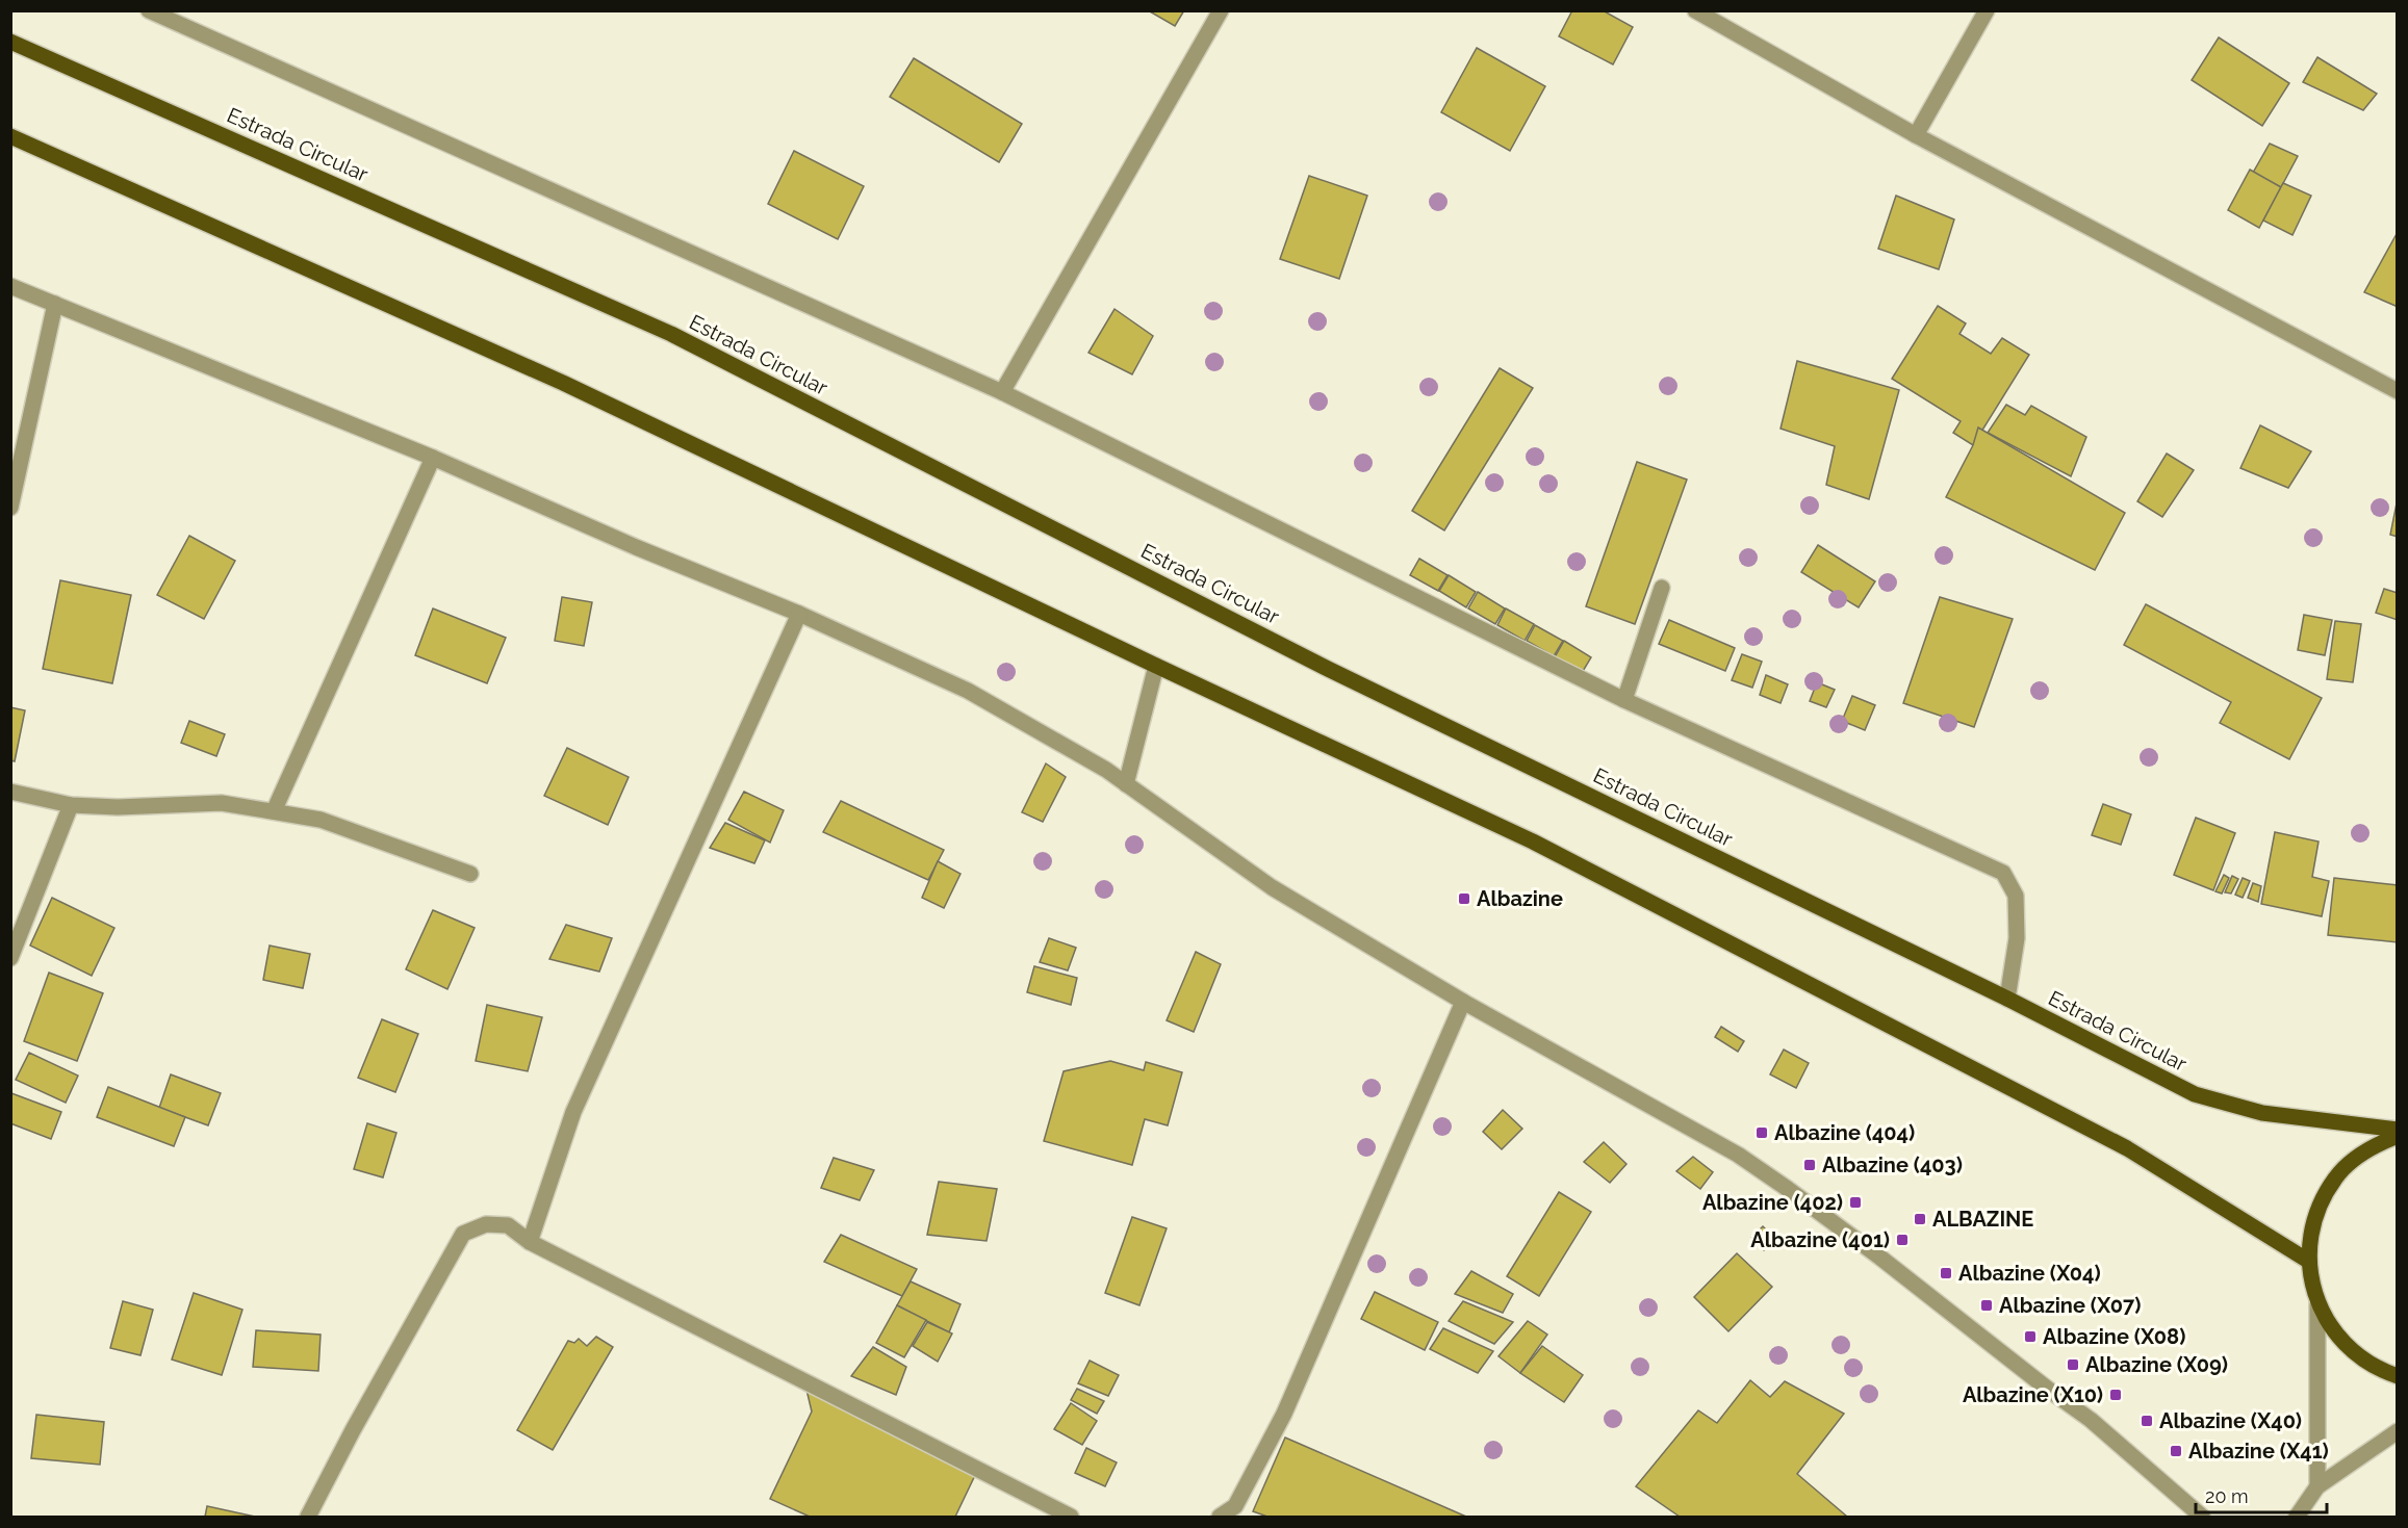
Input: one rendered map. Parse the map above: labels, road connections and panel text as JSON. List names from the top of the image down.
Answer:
{
  "streets": {
    "main road": ["Estrada Circular"]
  },
  "places": {
    "transit": [
      "Albazine",
      "Albazine (404)",
      "Albazine (403)",
      "Albazine (402)",
      "ALBAZINE",
      "Albazine (401)",
      "Albazine (X04)",
      "Albazine (X07)",
      "Albazine (X08)",
      "Albazine (X09)",
      "Albazine (X10)",
      "Albazine (X40)",
      "Albazine (X41)"
    ]
  },
  "scale_bar": "20 m"
}
